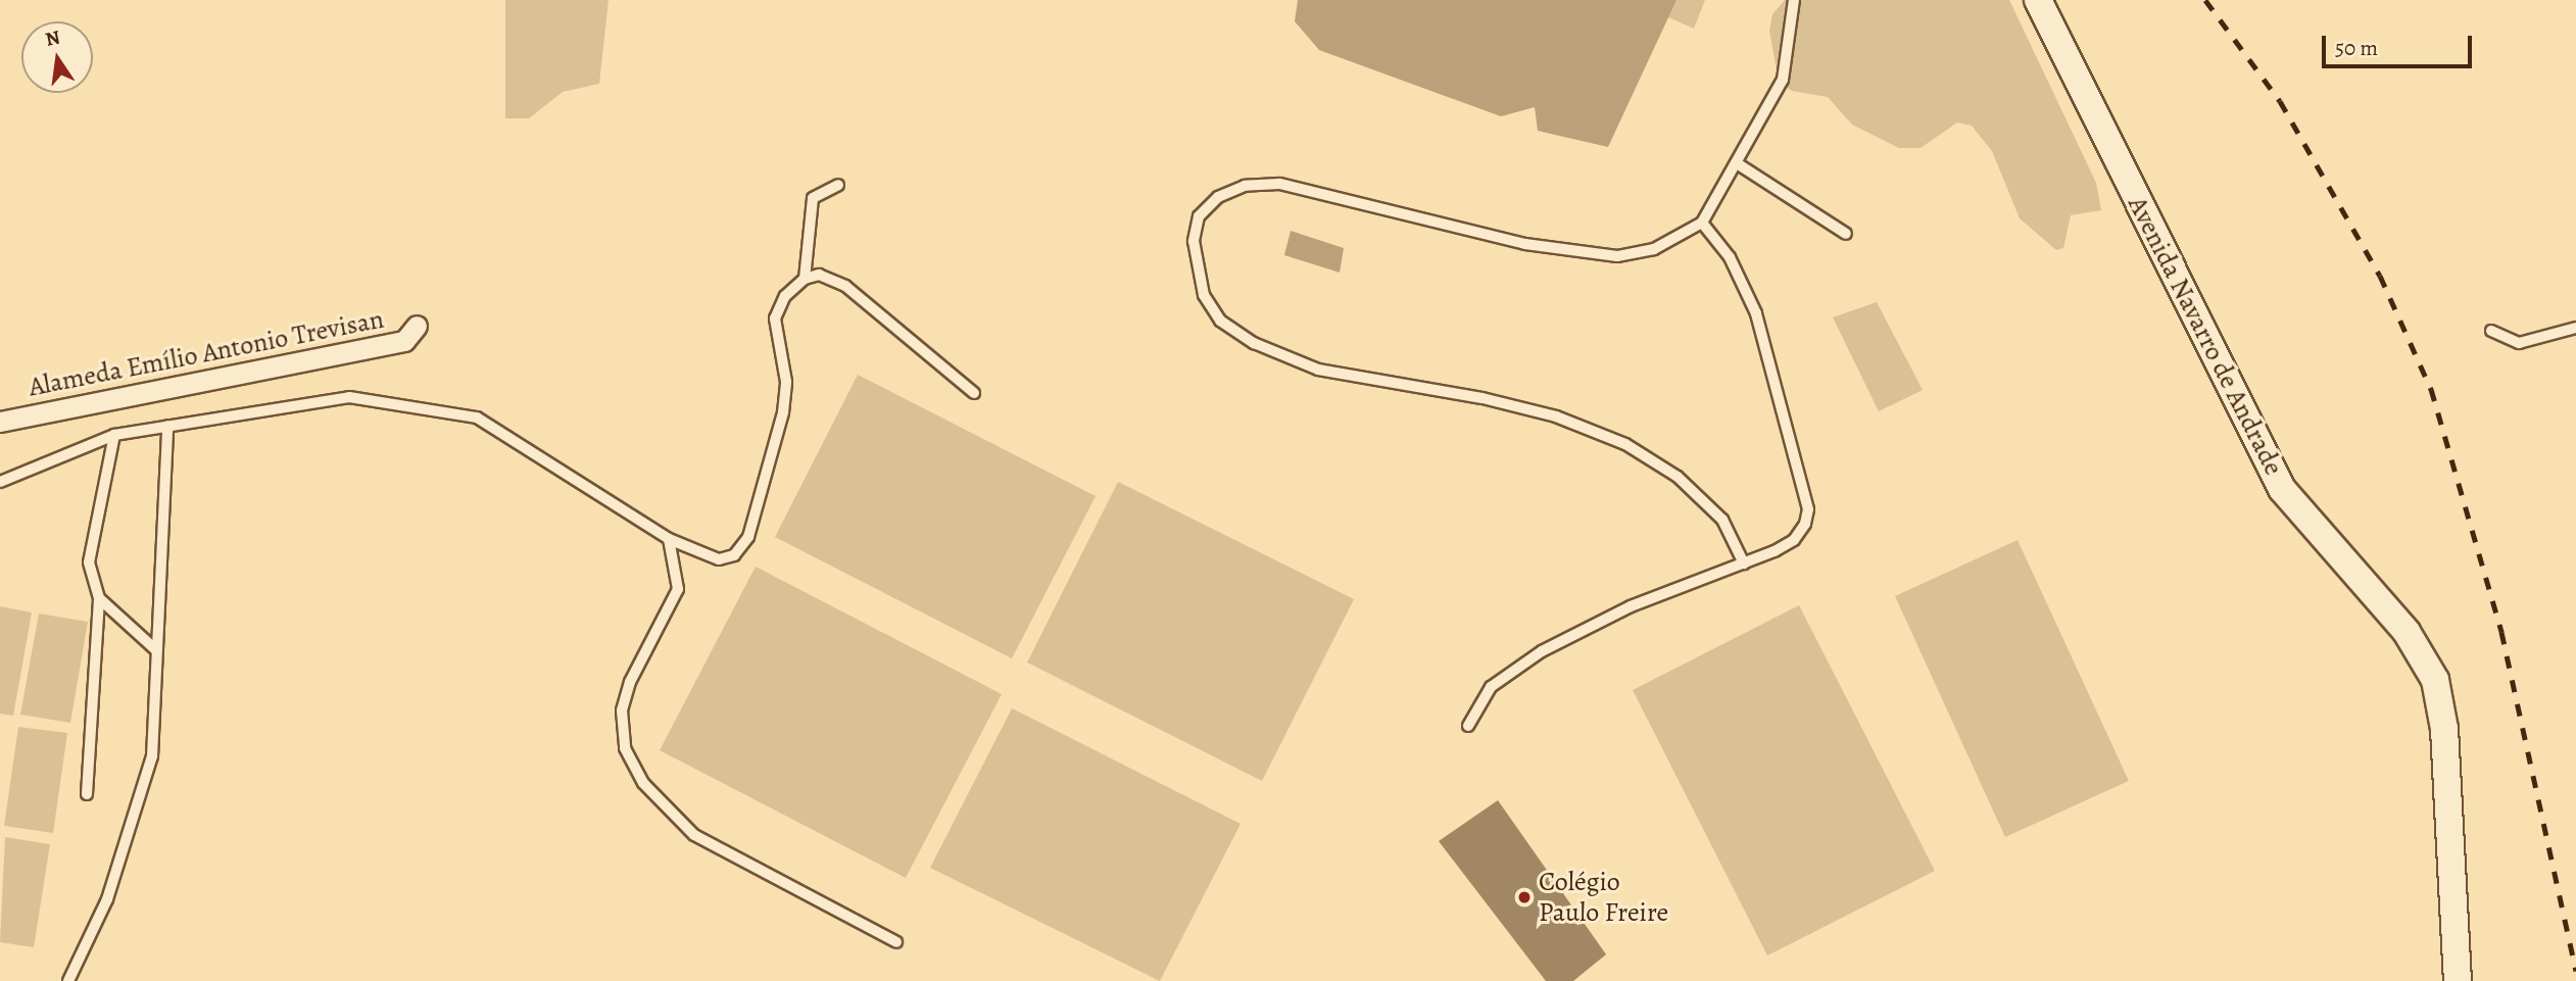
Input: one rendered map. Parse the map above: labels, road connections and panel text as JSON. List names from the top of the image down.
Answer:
{
  "streets": {
    "street": ["Avenida Navarro de Andrade", "Alameda Emílio Antonio Trevisan"]
  },
  "places": ["Colégio Paulo Freire"],
  "scale_bar": "50 m",
  "north": "top"
}
